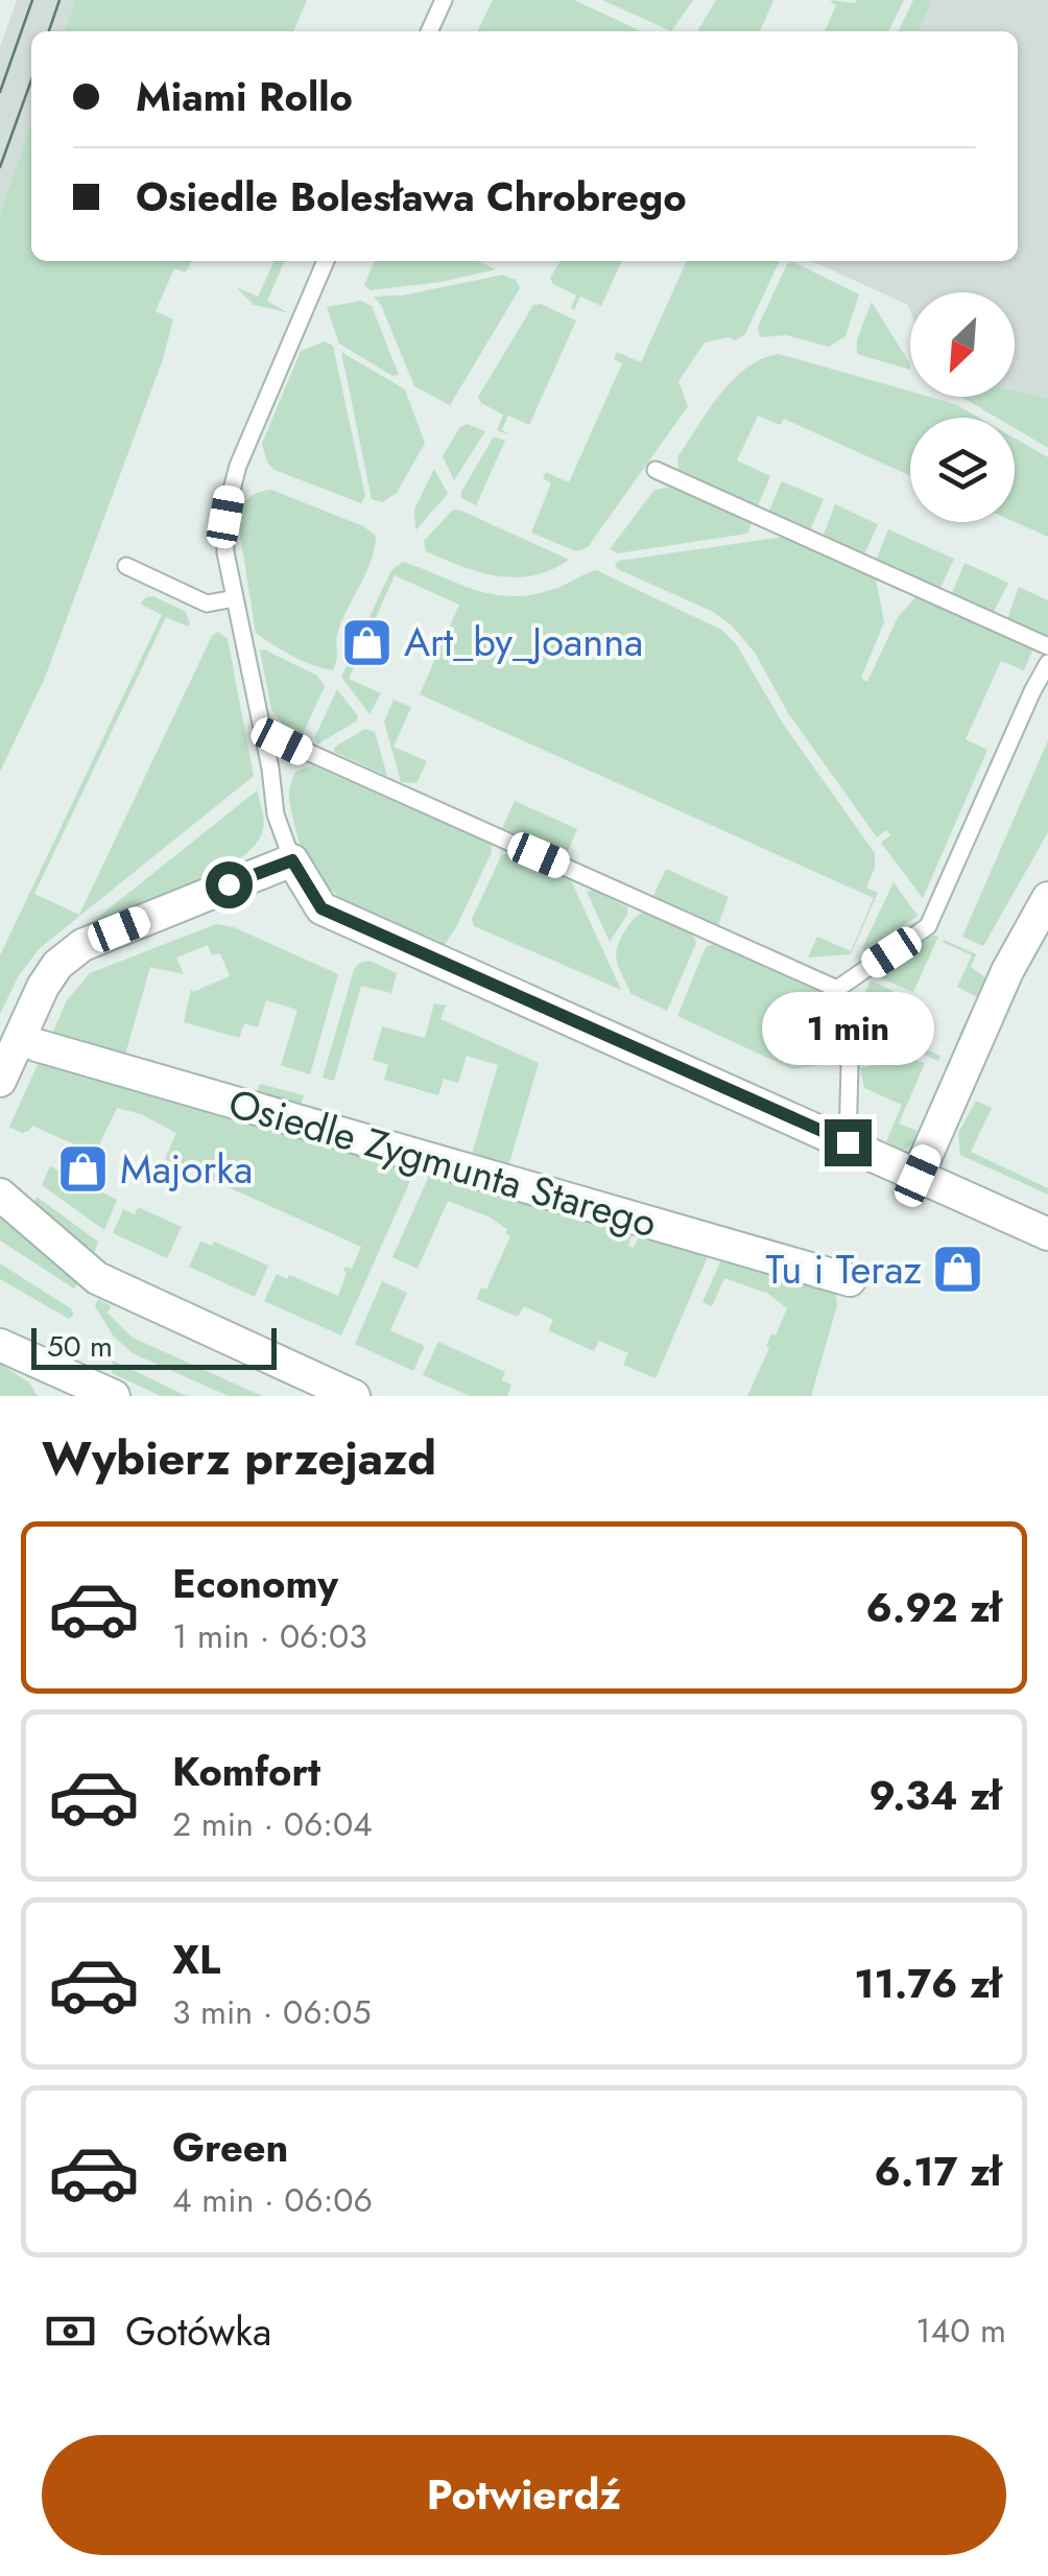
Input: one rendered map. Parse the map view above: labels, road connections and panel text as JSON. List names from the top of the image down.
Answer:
{
  "streets": {
    "street": ["Osiedle Zygmunta Starego"]
  },
  "places": {
    "shop": ["Art_by_Joanna", "Majorka", "Tu i Teraz"]
  },
  "scale_bar": "50 m",
  "north": "bottom left",
  "page": {
    "banner": ["Miami Rollo", "Osiedle Bolesława Chrobrego"],
    "bubble": "1 min",
    "scale": "50 m",
    "heading": "Wybierz przejazd",
    "list": [
      {
        "name": "Economy",
        "note": "1 min · 06:03",
        "value": "6.92 zł"
      },
      {
        "name": "Komfort",
        "note": "2 min · 06:04",
        "value": "9.34 zł"
      },
      {
        "name": "XL",
        "note": "3 min · 06:05",
        "value": "11.76 zł"
      },
      {
        "name": "Green",
        "note": "4 min · 06:06",
        "value": "6.17 zł"
      }
    ],
    "pay": ["Gotówka", "140 m"],
    "buttons": "Potwierdź"
  }
}
